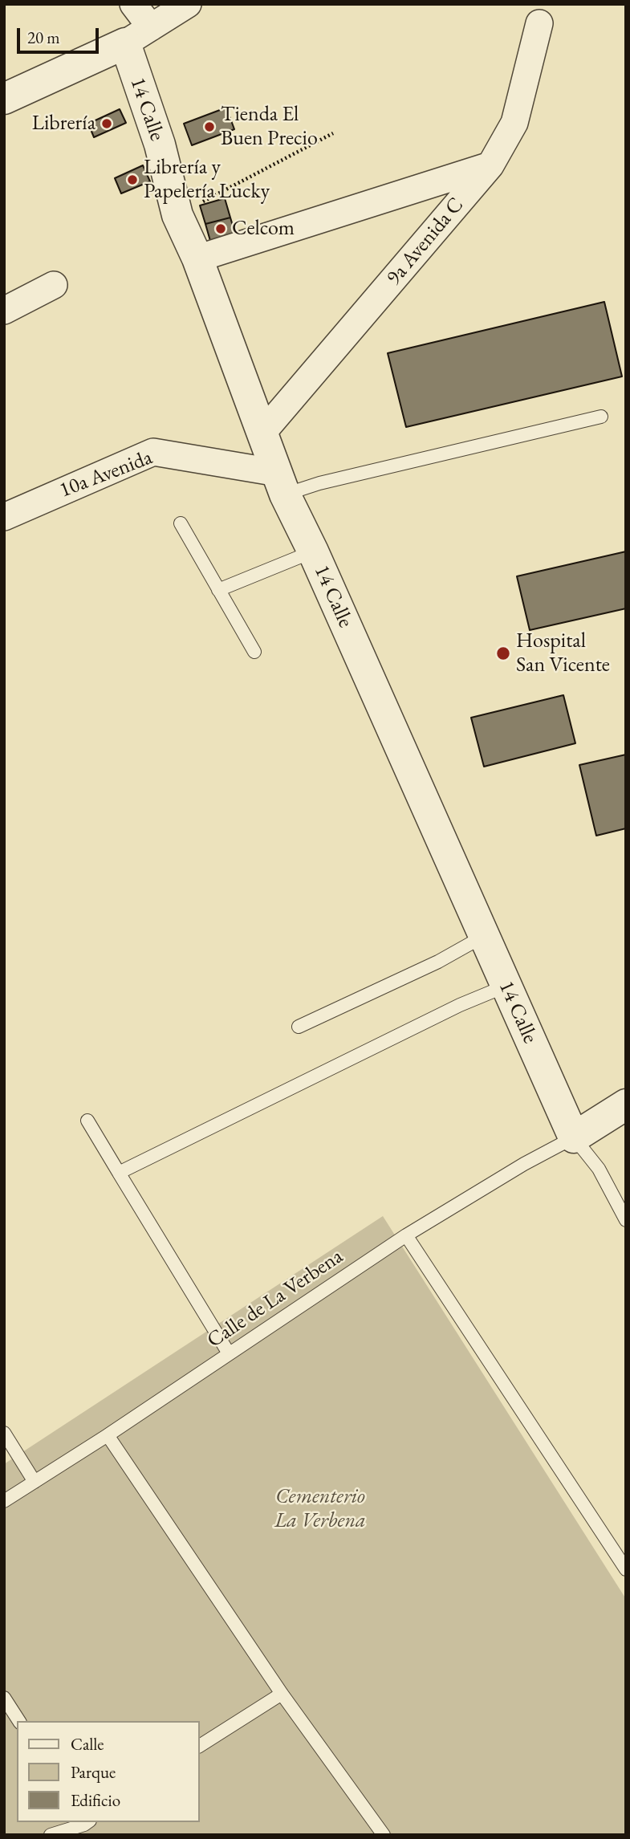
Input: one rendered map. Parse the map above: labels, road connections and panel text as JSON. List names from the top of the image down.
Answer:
{
  "streets": {
    "street": ["14 Calle", "9a Avenida C", "10a Avenida"],
    "lane": ["Calle de La Verbena"]
  },
  "crossings": [
    ["14 Calle", "9a Avenida C"],
    ["14 Calle", "10a Avenida"],
    ["14 Calle", "Calle de La Verbena"]
  ],
  "parks": ["Cementerio La Verbena"],
  "places": [
    "Librería",
    "Tienda El Buen Precio",
    "Librería y Papelería Lucky",
    "Celcom",
    "Hospital San Vicente"
  ],
  "legend": ["Calle", "Parque", "Edificio"],
  "scale_bar": "20 m"
}
